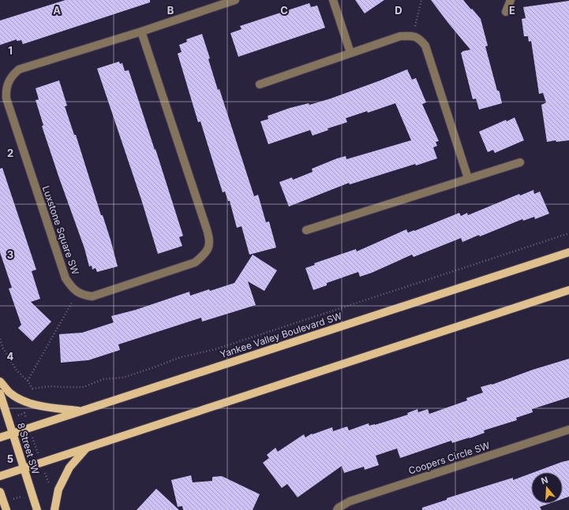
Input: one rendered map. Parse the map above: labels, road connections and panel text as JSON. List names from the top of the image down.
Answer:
{
  "streets": {
    "main road": ["Yankee Valley Boulevard SW", "8 Street SW"],
    "street": ["Luxstone Square SW", "Coopers Circle SW"]
  },
  "crossings": [
    ["Yankee Valley Boulevard SW", "8 Street SW"]
  ],
  "north": "top",
  "grid": {
    "columns": [
      "A",
      "B",
      "C",
      "D",
      "E"
    ],
    "rows": [
      "1",
      "2",
      "3",
      "4",
      "5"
    ]
  }
}
